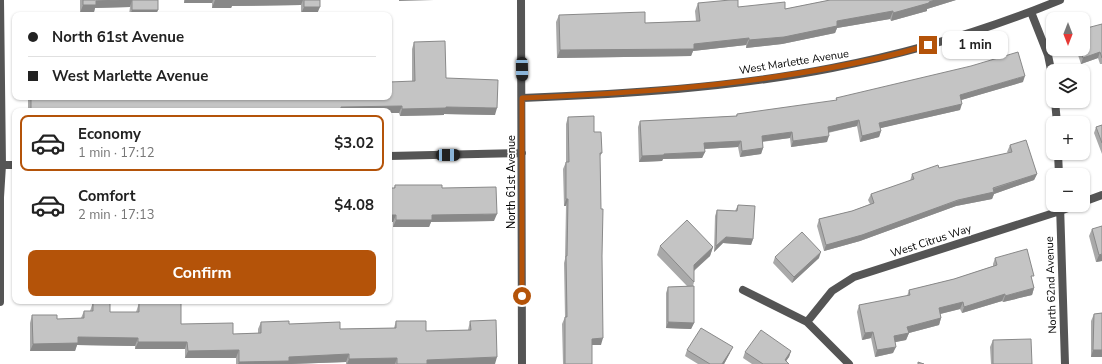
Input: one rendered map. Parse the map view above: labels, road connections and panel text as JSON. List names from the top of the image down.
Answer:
{
  "streets": {
    "street": [
      "West Marlette Avenue",
      "North 61st Avenue",
      "West Citrus Way",
      "North 62nd Avenue"
    ]
  },
  "crossings": [
    ["West Marlette Avenue", "North 61st Avenue"]
  ],
  "north": "bottom",
  "page": {
    "map_buttons": ["+", "−"],
    "banner": ["North 61st Avenue", "West Marlette Avenue"],
    "bubble": "1 min",
    "list": [
      {
        "name": "Economy",
        "note": "1 min · 17:12",
        "value": "$3.02"
      },
      {
        "name": "Comfort",
        "note": "2 min · 17:13",
        "value": "$4.08"
      }
    ],
    "buttons": "Confirm"
  }
}
